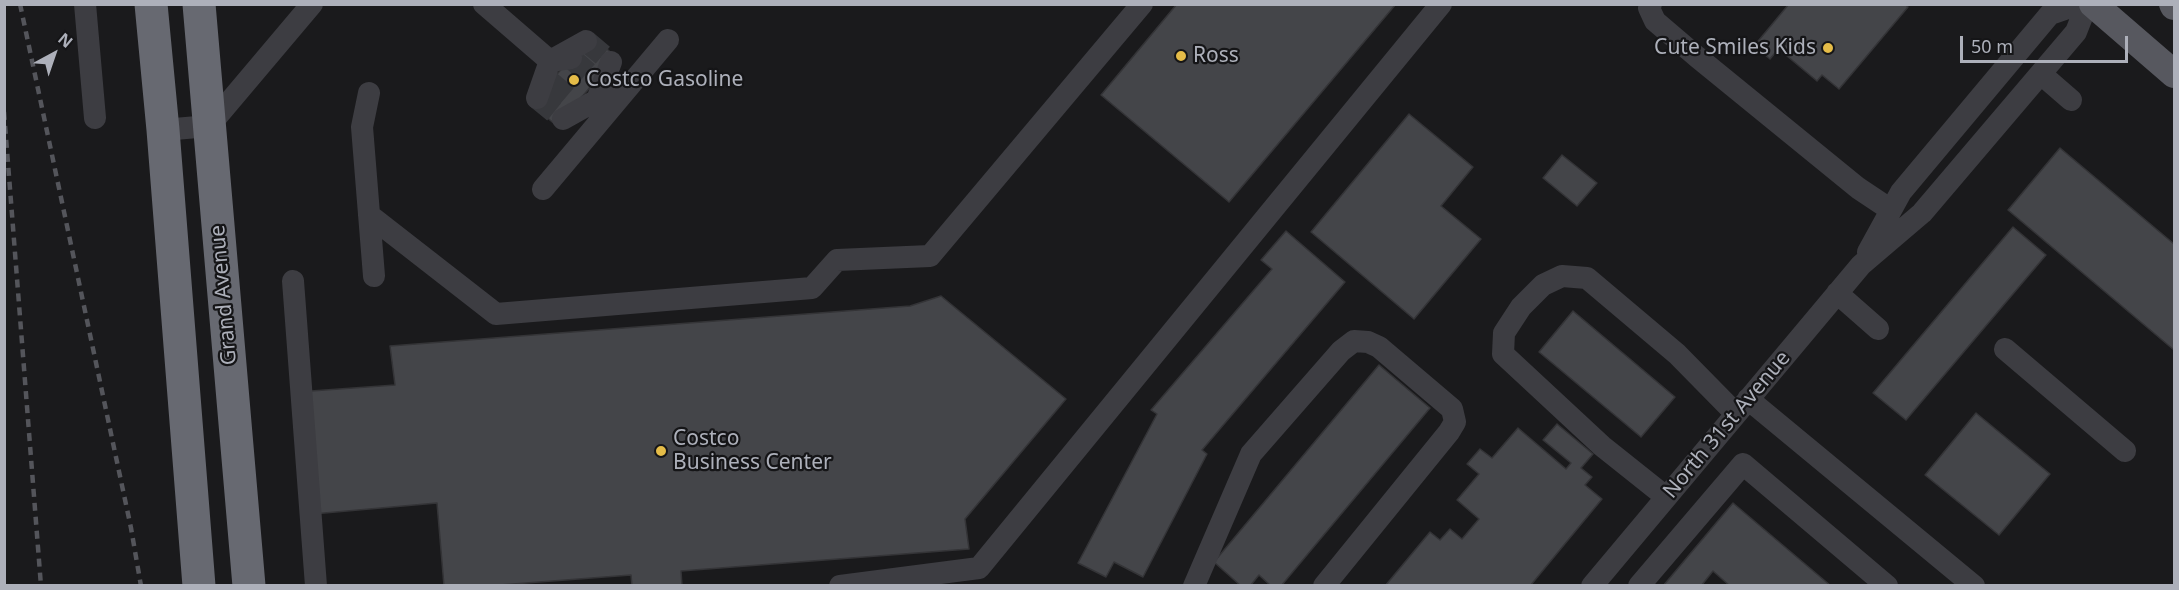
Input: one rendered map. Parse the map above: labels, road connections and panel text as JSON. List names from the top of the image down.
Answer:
{
  "streets": {
    "highway": ["Grand Avenue"],
    "street": ["North 31st Avenue"]
  },
  "places": [
    "Cute Smiles Kids",
    "Ross",
    "Costco Gasoline",
    "Costco Business Center"
  ],
  "scale_bar": "50 m",
  "north": "top right"
}
